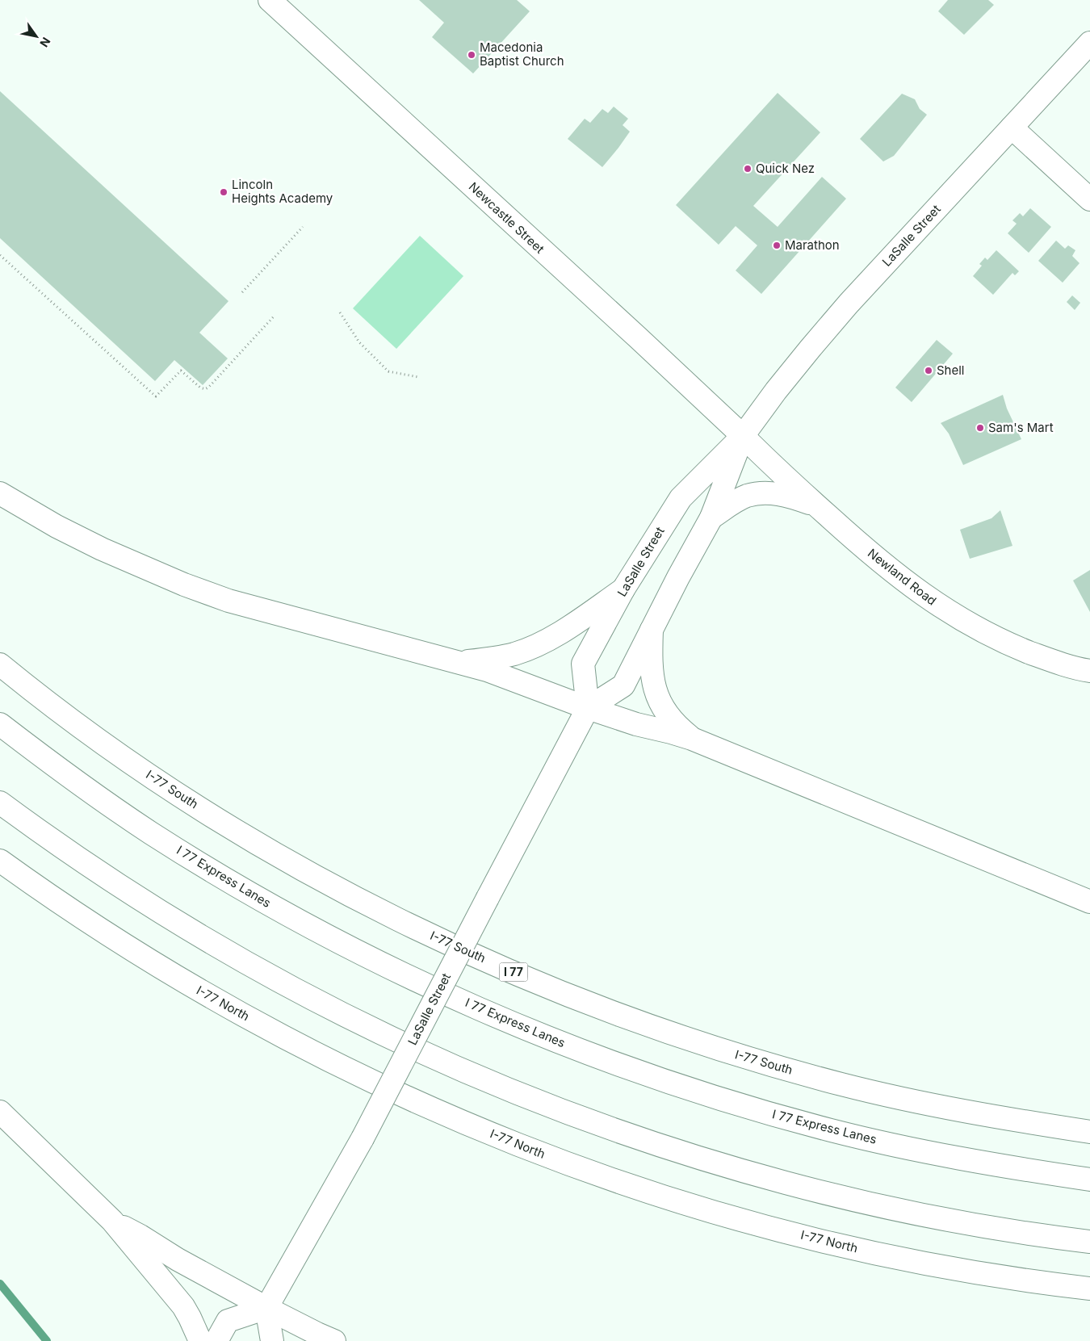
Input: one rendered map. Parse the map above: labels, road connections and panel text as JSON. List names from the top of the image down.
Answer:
{
  "streets": {
    "main road": [
      "Newcastle Street",
      "LaSalle Street",
      "Newland Road",
      "I-77 South",
      "I 77 Express Lanes",
      "I 77",
      "I-77 North"
    ]
  },
  "crossings": [
    ["Newcastle Street", "LaSalle Street"],
    ["Newcastle Street", "Newland Road"],
    ["LaSalle Street", "Newland Road"]
  ],
  "places": [
    "Macedonia Baptist Church",
    "Quick Nez",
    "Lincoln Heights Academy",
    "Marathon",
    "Shell",
    "Sam's Mart"
  ],
  "north": "bottom right"
}
